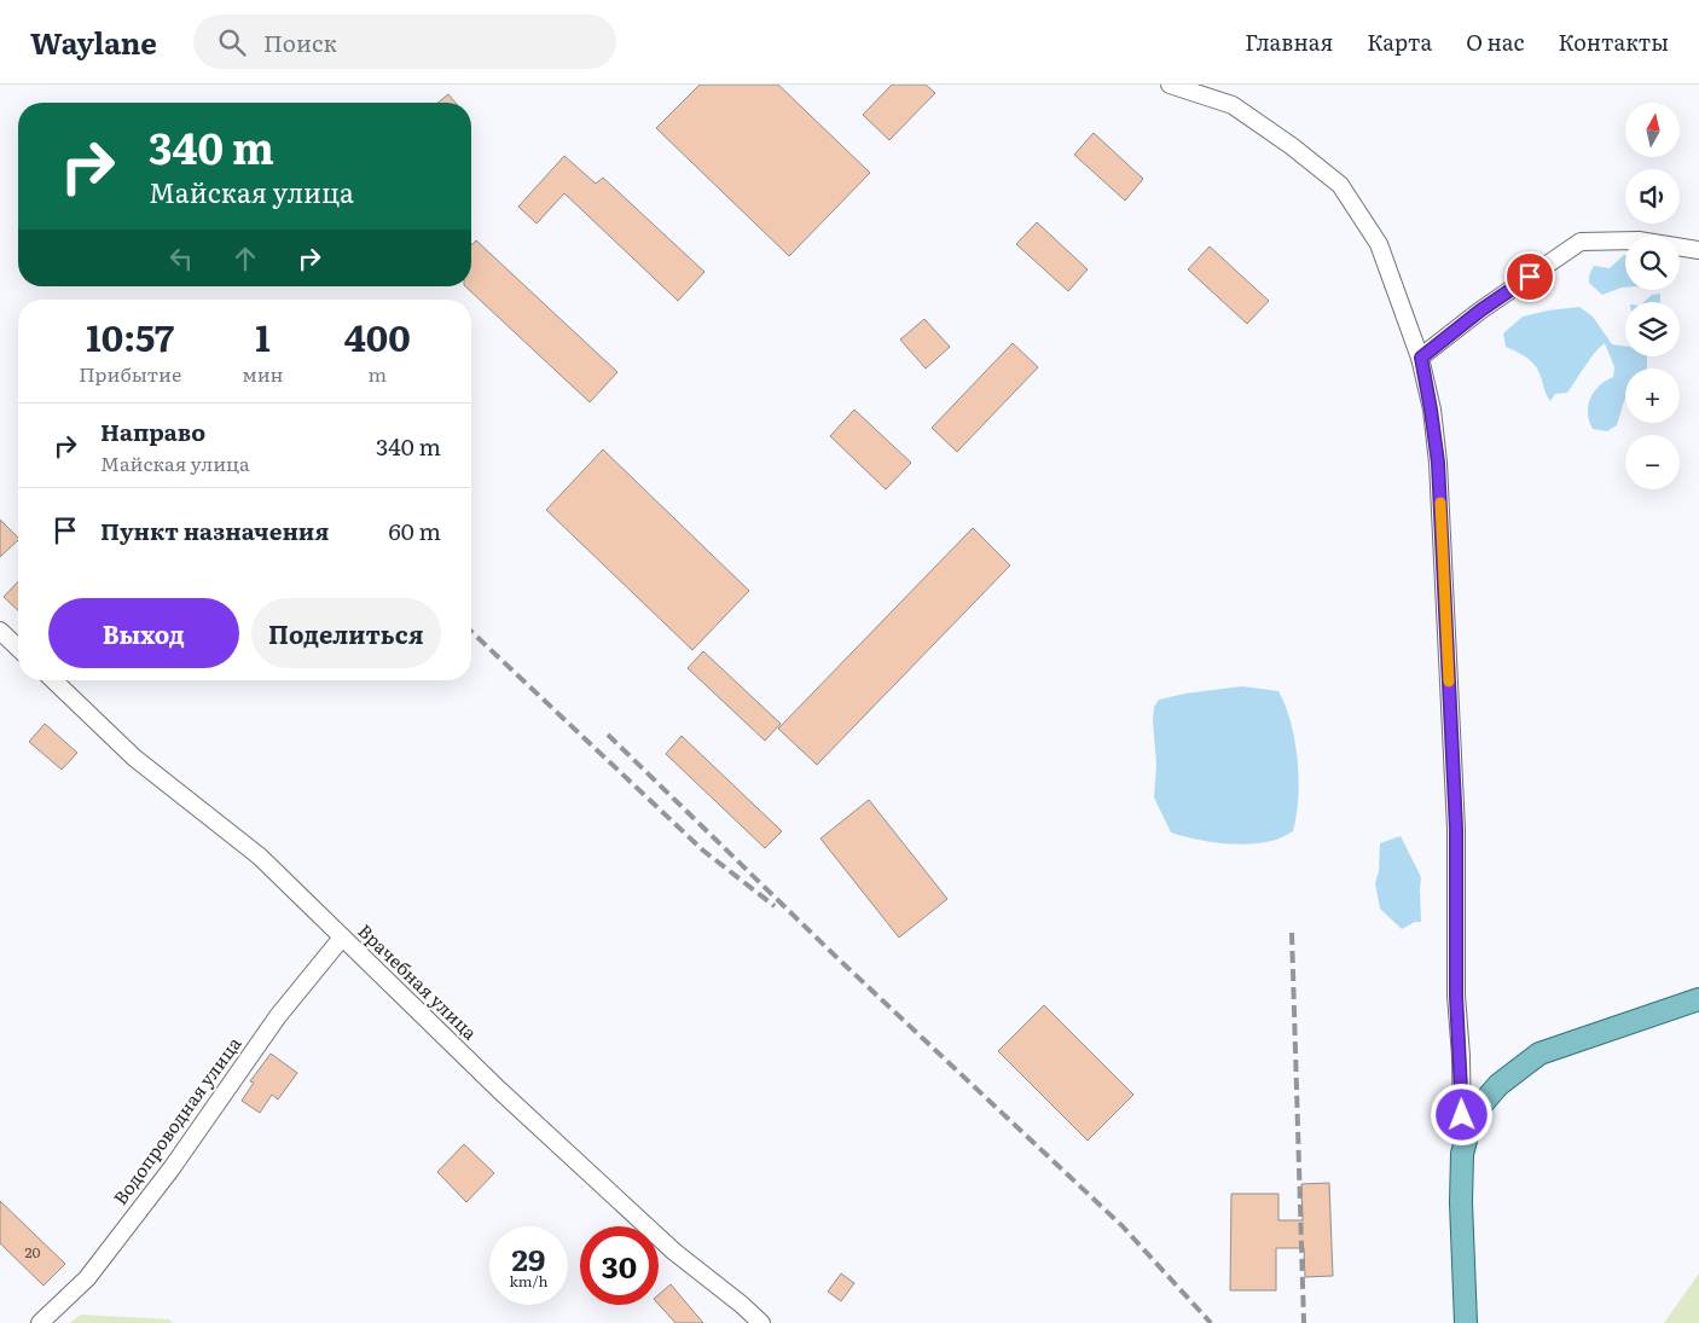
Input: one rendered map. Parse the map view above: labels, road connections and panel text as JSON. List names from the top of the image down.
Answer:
{
  "streets": {
    "street": ["Врачебная улица", "Водопроводная улица"]
  },
  "crossings": [
    ["Врачебная улица", "Водопроводная улица"]
  ],
  "house_numbers": ["20"],
  "north": "top",
  "page": {
    "header": "Waylane",
    "search": "Поиск",
    "nav": [
      "Главная",
      "Карта",
      "О нас",
      "Контакты"
    ],
    "map_buttons": ["+", "−"],
    "turn": ["340 m", "Майская улица"],
    "eta": [
      "10:57",
      "Прибытие",
      "1",
      "мин",
      "400",
      "m"
    ],
    "list": [
      {
        "name": "Направо",
        "note": "Майская улица",
        "value": "340 m"
      },
      {
        "name": "Пункт назначения",
        "value": "60 m"
      }
    ],
    "buttons": ["Выход", "Поделиться"],
    "speed": "29 km/h",
    "limit": "30"
  }
}
